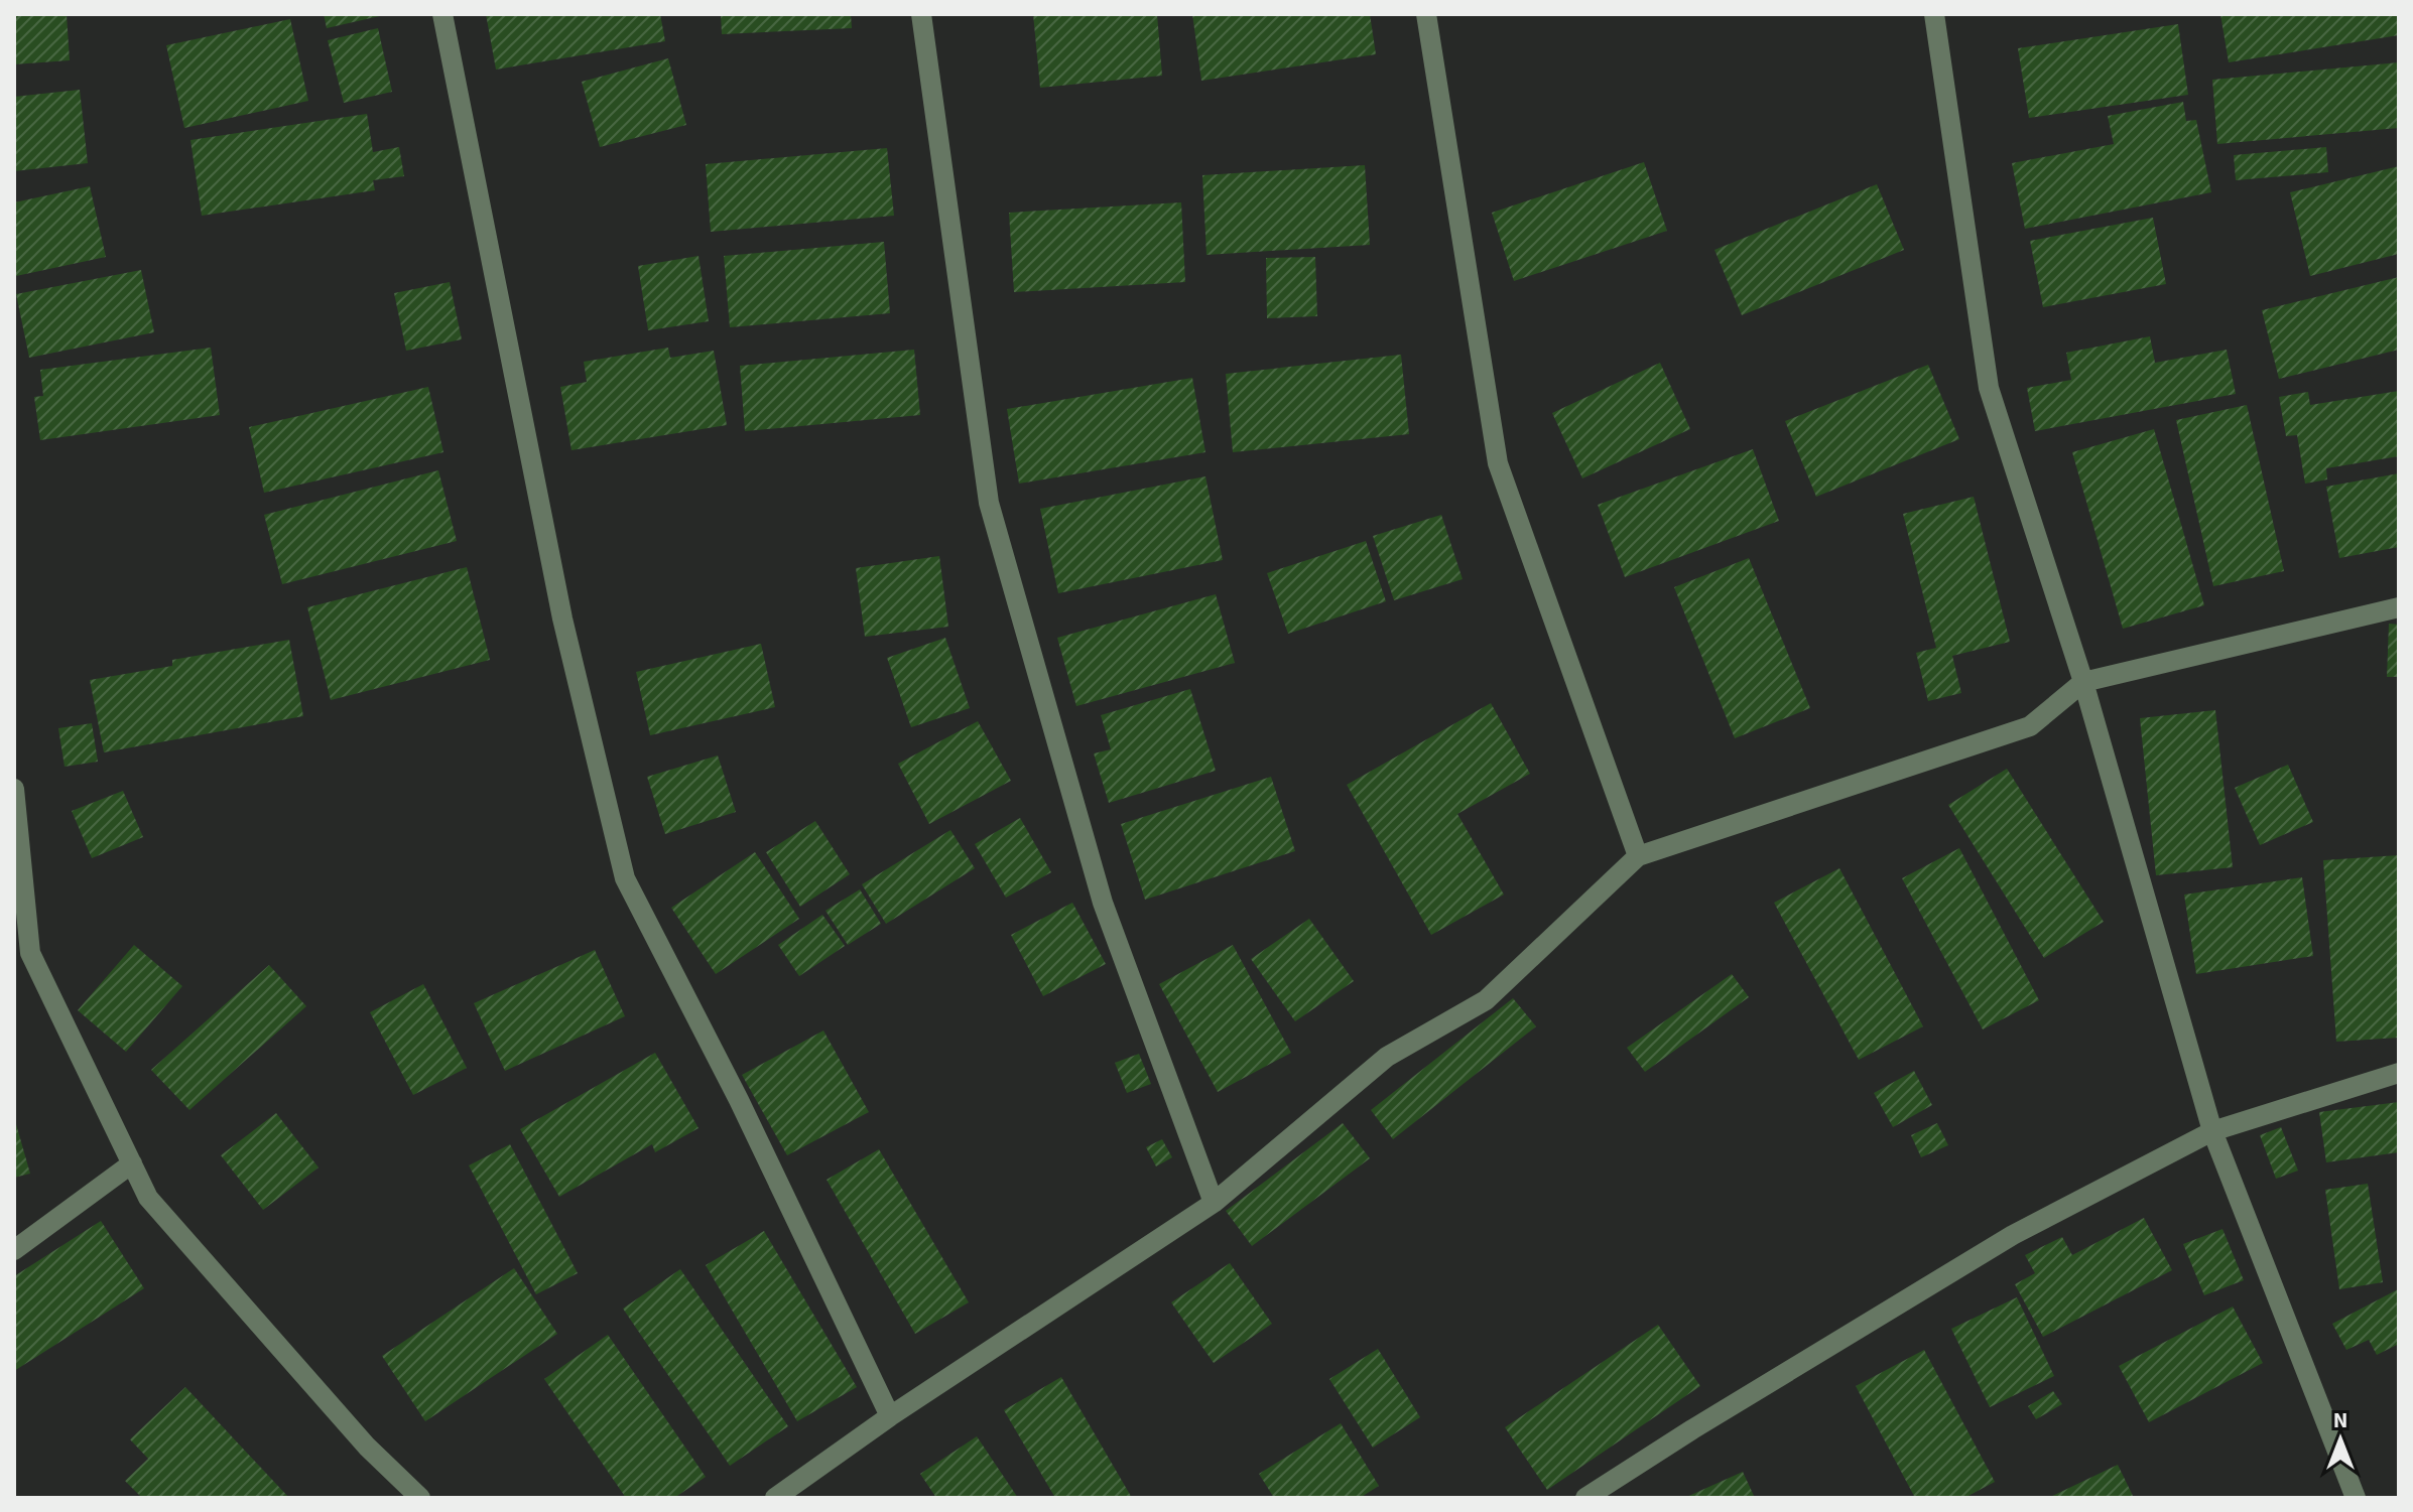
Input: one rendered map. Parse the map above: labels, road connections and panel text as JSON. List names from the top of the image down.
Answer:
{
  "north": "top"
}
